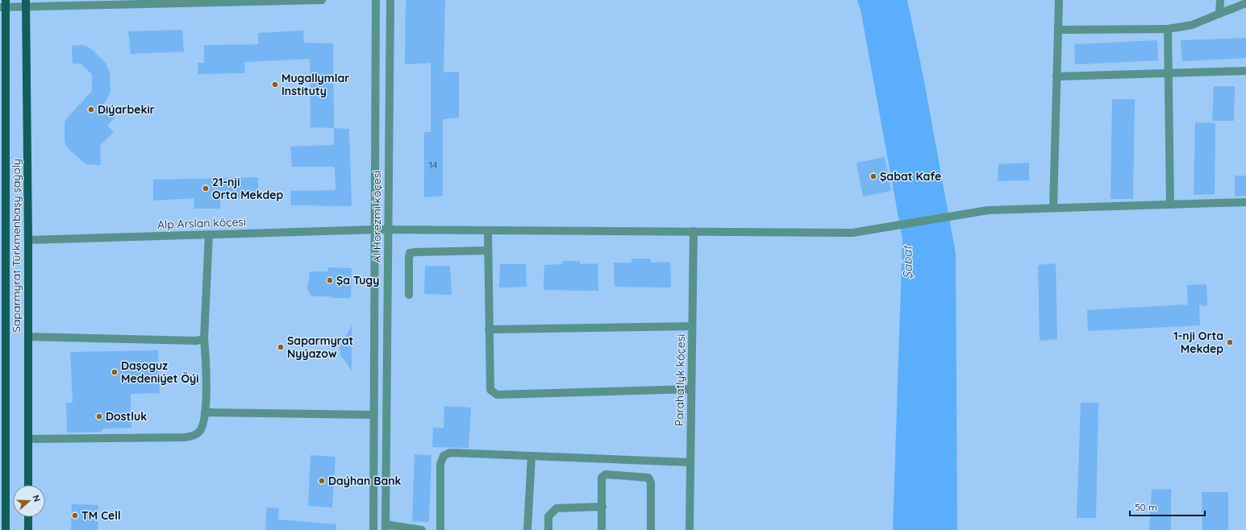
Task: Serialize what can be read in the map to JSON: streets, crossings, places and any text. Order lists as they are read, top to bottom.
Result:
{
  "streets": {
    "main road": ["Saparmyrat Türkmenbaşy şaýoly"],
    "street": ["Al Horezmi köçesi", "Alp Arslan köçesi", "Parahatlyk köçesi"]
  },
  "crossings": [
    ["Al Horezmi köçesi", "Alp Arslan köçesi"],
    ["Alp Arslan köçesi", "Saparmyrat Türkmenbaşy şaýoly"],
    ["Alp Arslan köçesi", "Parahatlyk köçesi"]
  ],
  "water": ["Şabat"],
  "places": [
    "Mugallymlar Instituty",
    "Diýarbekir",
    "Şabat Kafe",
    "21-nji Orta Mekdep",
    "Şa Tugy",
    "1-nji Orta Mekdep",
    "Saparmyrat Nyýazow",
    "Daşoguz Medeniýet Öýi",
    "Dostluk",
    "Daýhan Bank",
    "TM Cell"
  ],
  "house_numbers": ["14"],
  "scale_bar": "50 m",
  "north": "right"
}
